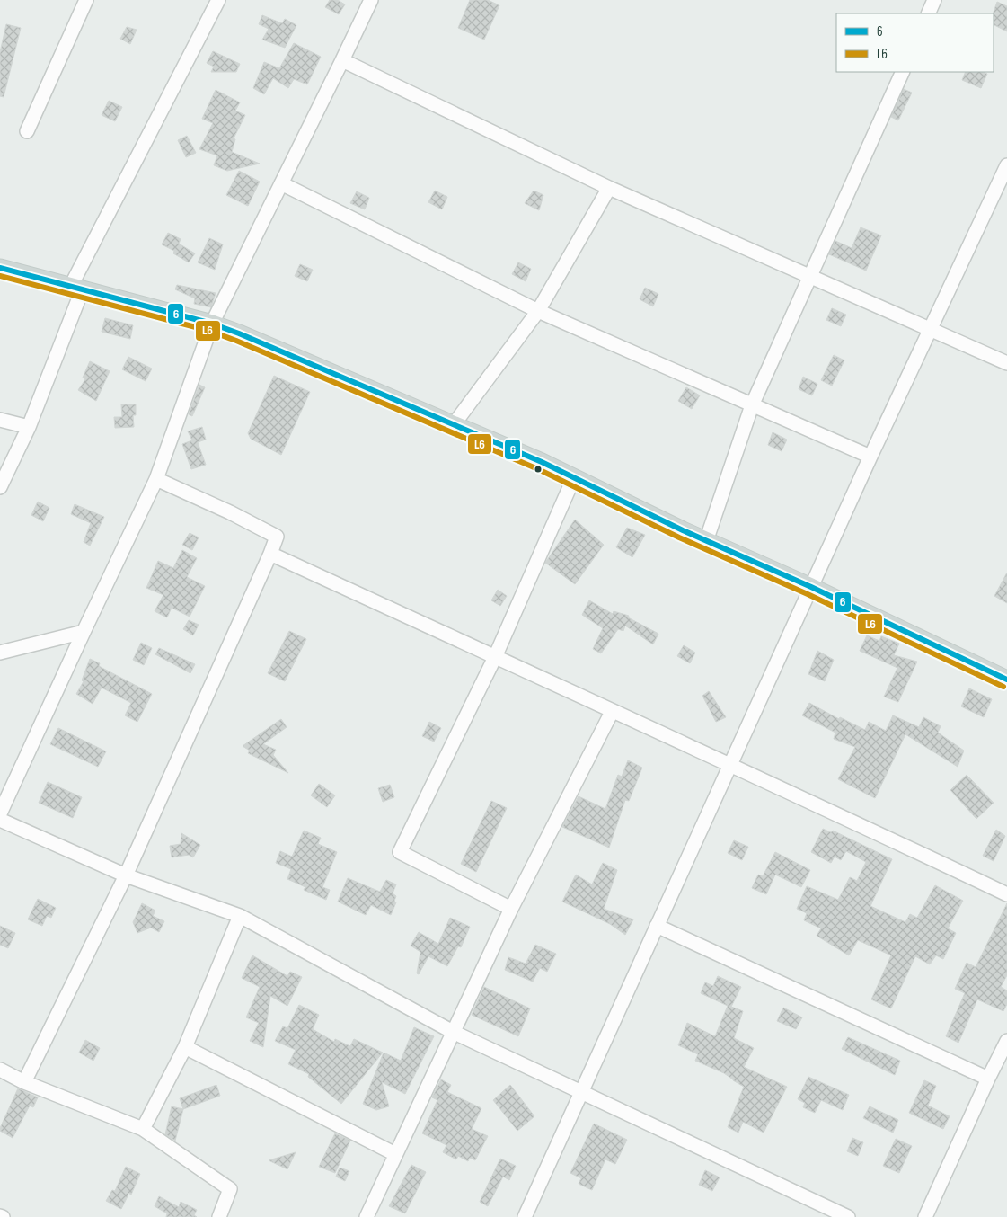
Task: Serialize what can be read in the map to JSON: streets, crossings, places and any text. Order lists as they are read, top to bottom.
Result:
{
  "lines": ["transit line 6", "transit line L6"],
  "legend": ["6", "L6"]
}
